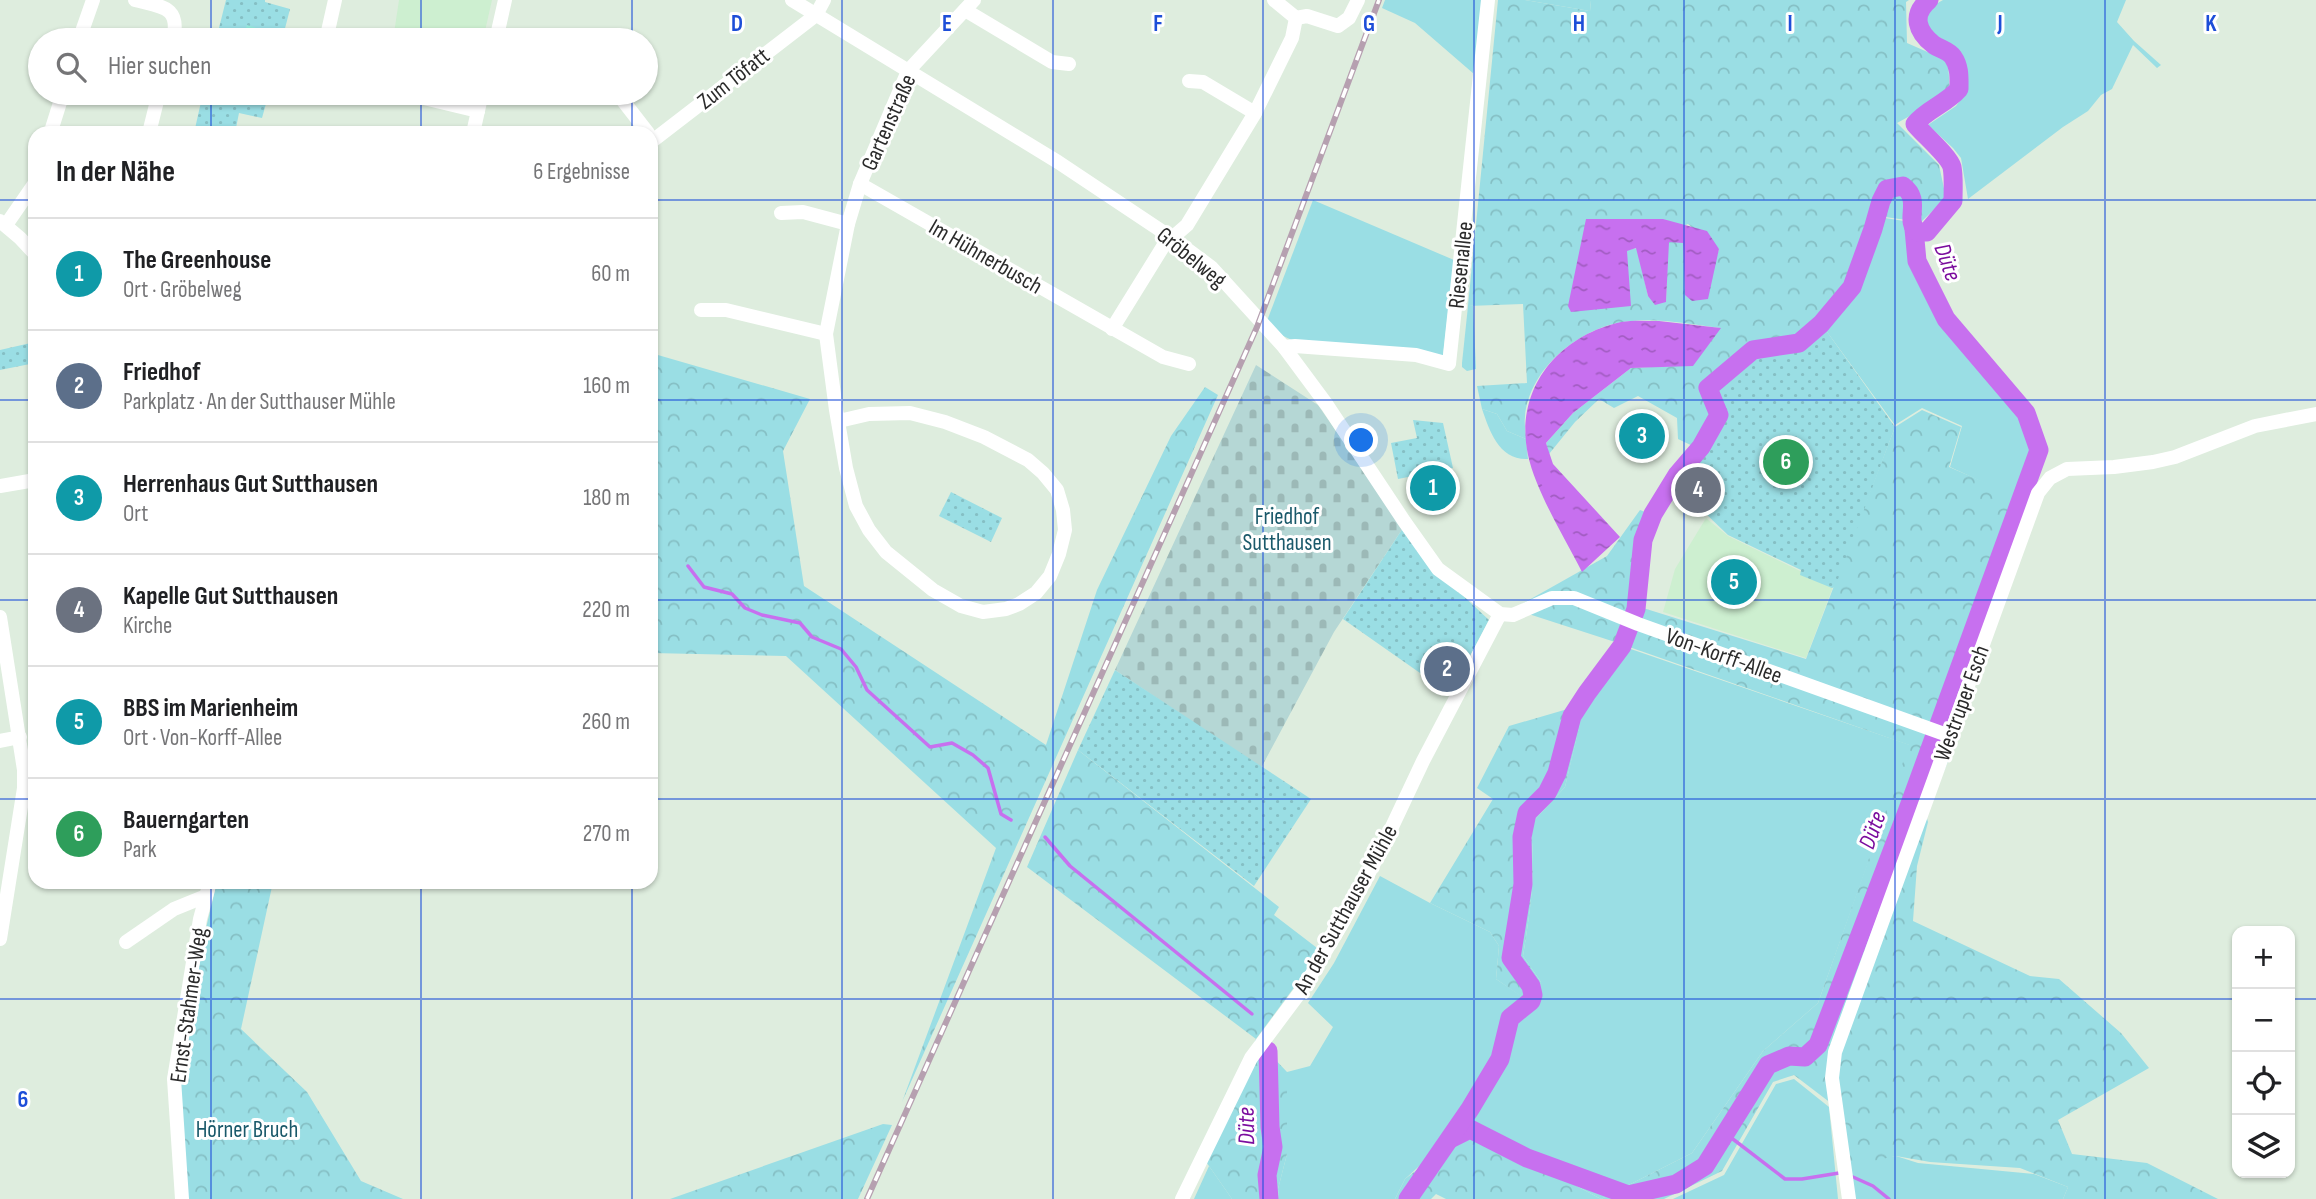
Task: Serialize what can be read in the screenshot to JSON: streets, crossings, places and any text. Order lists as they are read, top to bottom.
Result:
{
  "streets": {
    "street": [
      "Zum Töfatt",
      "Gartenstraße",
      "Im Hühnerbusch",
      "Gröbelweg",
      "Riesenallee",
      "Von-Korff-Allee",
      "Westruper Esch",
      "An der Sutthauser Mühle",
      "Ernst-Stahmer-Weg"
    ]
  },
  "crossings": [
    ["Zum Töfatt", "Gröbelweg"],
    ["Gartenstraße", "Im Hühnerbusch"],
    ["Gartenstraße", "Gröbelweg"],
    ["Gröbelweg", "Riesenallee"],
    ["Gröbelweg", "Von-Korff-Allee"],
    ["Gröbelweg", "An der Sutthauser Mühle"],
    ["Von-Korff-Allee", "Westruper Esch"],
    ["Von-Korff-Allee", "An der Sutthauser Mühle"]
  ],
  "water": ["Düte"],
  "parks": ["Friedhof Sutthausen", "Hörner Bruch"],
  "page": {
    "search": "Hier suchen",
    "heading": ["In der Nähe", "6 Ergebnisse"],
    "list": [
      {
        "mark": "1",
        "name": "The Greenhouse",
        "note": "Ort · Gröbelweg",
        "value": "60 m"
      },
      {
        "mark": "2",
        "name": "Friedhof",
        "note": "Parkplatz · An der Sutthauser Mühle",
        "value": "160 m"
      },
      {
        "mark": "3",
        "name": "Herrenhaus Gut Sutthausen",
        "note": "Ort",
        "value": "180 m"
      },
      {
        "mark": "4",
        "name": "Kapelle Gut Sutthausen",
        "note": "Kirche",
        "value": "220 m"
      },
      {
        "mark": "5",
        "name": "BBS im Marienheim",
        "note": "Ort · Von-Korff-Allee",
        "value": "260 m"
      },
      {
        "mark": "6",
        "name": "Bauerngarten",
        "note": "Park",
        "value": "270 m"
      }
    ],
    "pins": [
      "3",
      "6",
      "1",
      "4",
      "5",
      "2"
    ],
    "map_buttons": ["+", "−"]
  },
  "grid": {
    "columns": [
      "D",
      "E",
      "F",
      "G",
      "H",
      "I",
      "J",
      "K"
    ],
    "rows": ["6"]
  }
}
